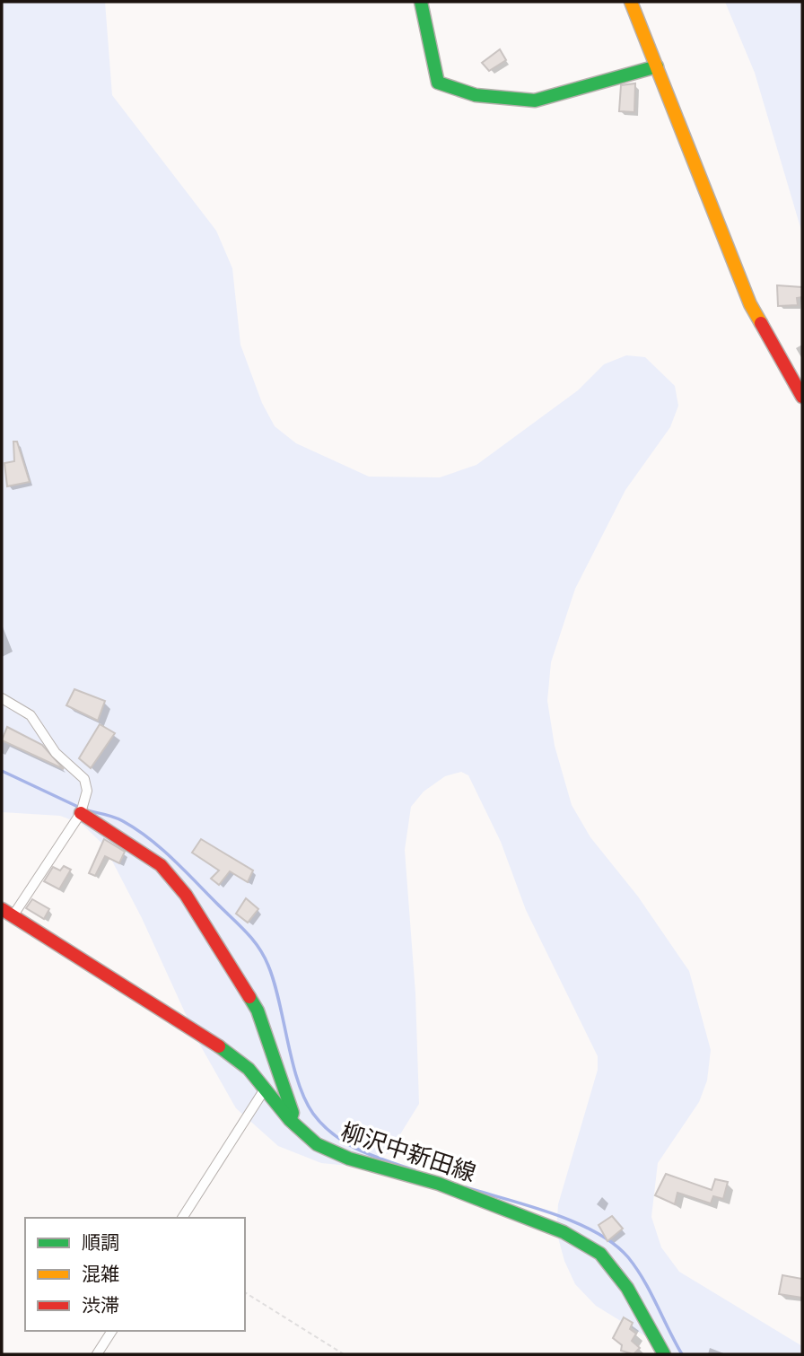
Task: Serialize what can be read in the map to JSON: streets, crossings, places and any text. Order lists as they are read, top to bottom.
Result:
{
  "streets": {
    "street": ["柳沢中新田線"]
  },
  "legend": ["順調", "混雑", "渋滞"]
}
